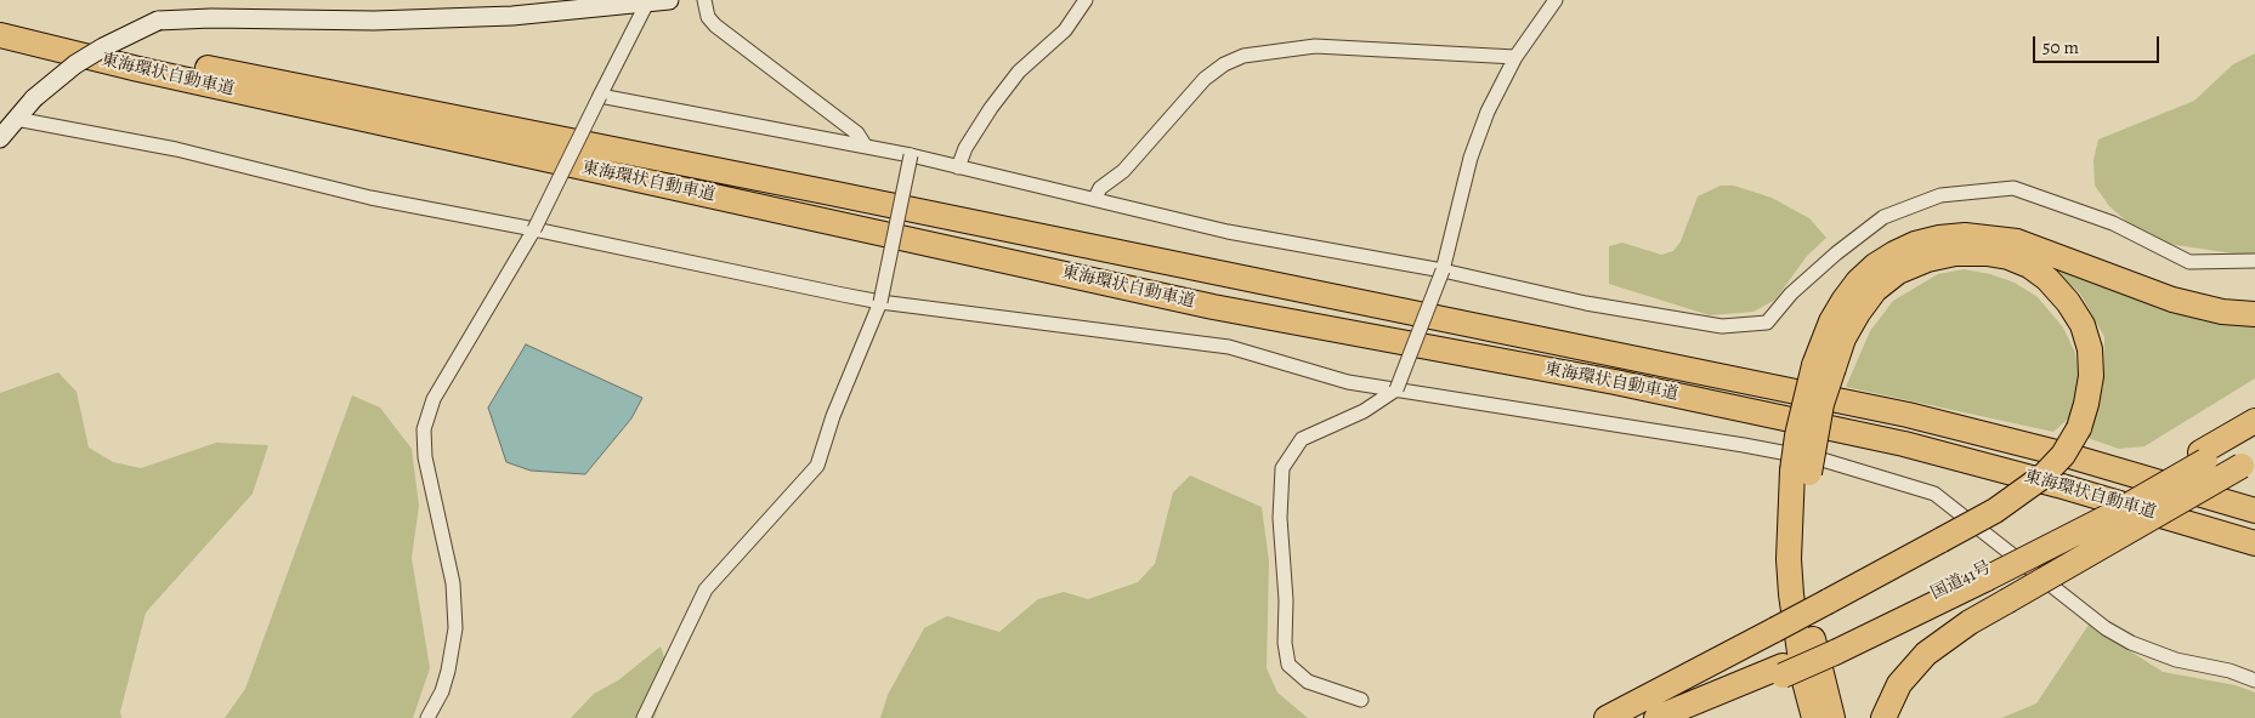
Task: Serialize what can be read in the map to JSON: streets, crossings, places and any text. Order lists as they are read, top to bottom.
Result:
{
  "streets": {
    "highway": ["東海環状自動車道", "国道41号"]
  },
  "scale_bar": "50 m"
}
